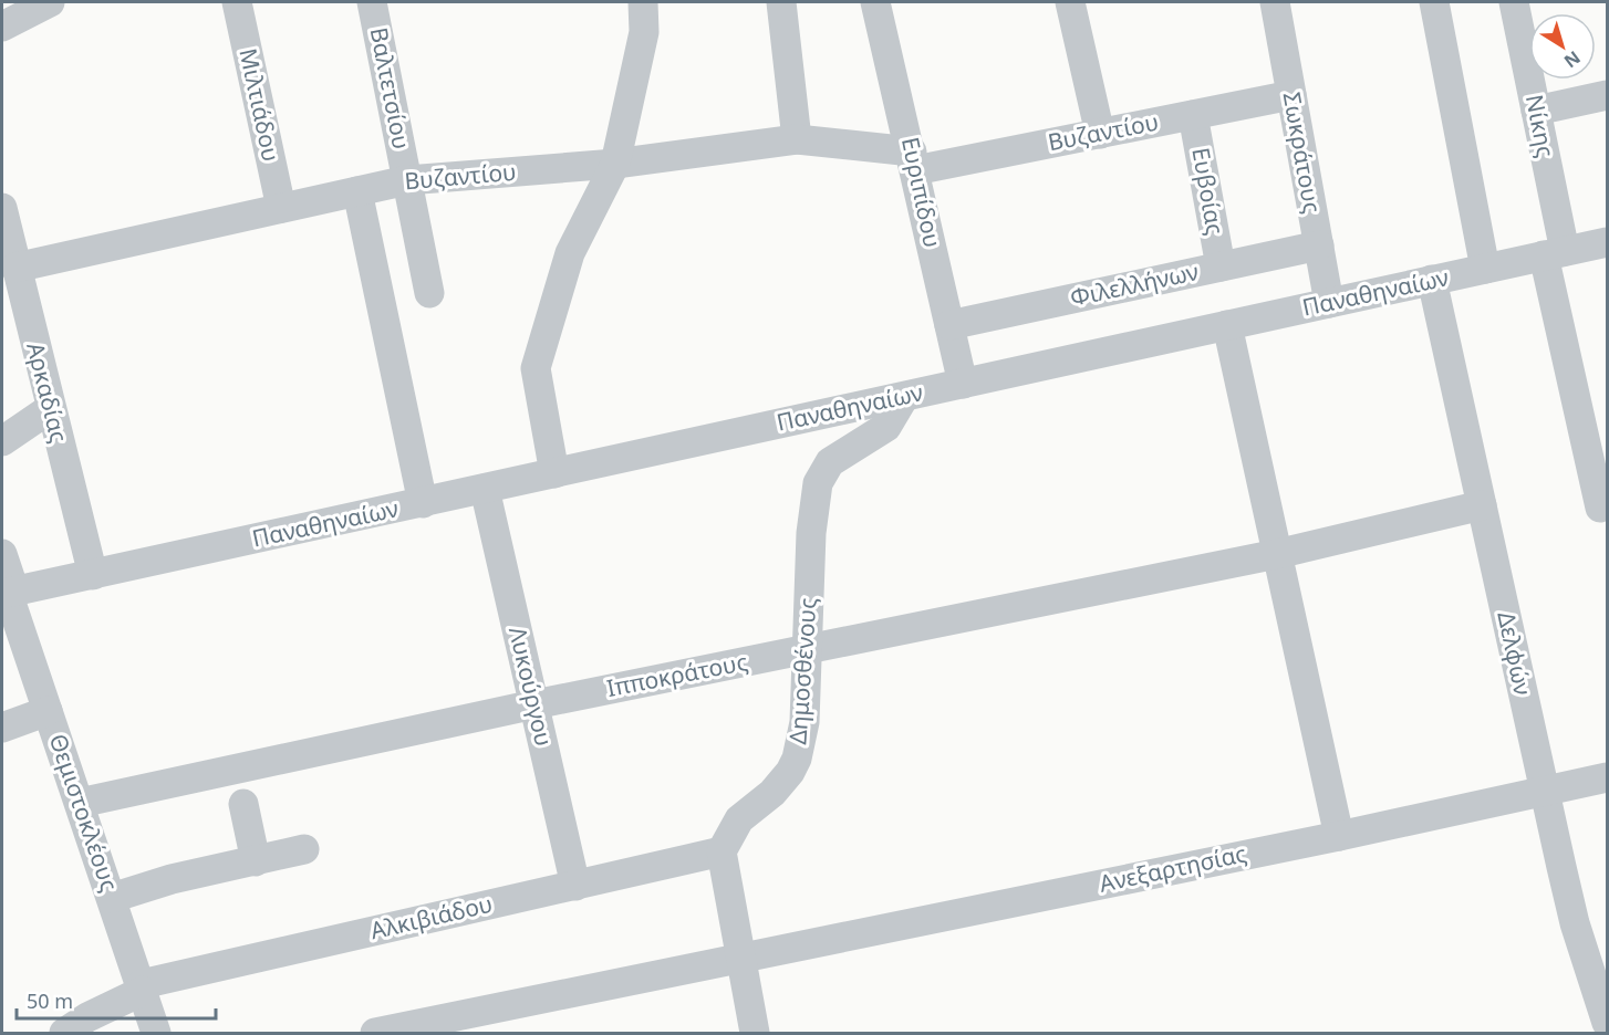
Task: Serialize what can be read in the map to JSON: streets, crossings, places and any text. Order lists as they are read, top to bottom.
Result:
{
  "streets": {
    "street": [
      "Βαλτετσίου",
      "Μιλτιάδου",
      "Νίκης",
      "Βυζαντίου",
      "Σωκράτους",
      "Ευβοίας",
      "Ευριπίδου",
      "Φιλελλήνων",
      "Παναθηναίων",
      "Αρκαδίας",
      "Δελφών",
      "Δημοσθένους",
      "Ιπποκράτους",
      "Λυκούργου",
      "Θεμιστοκλέους",
      "Ανεξαρτησίας",
      "Αλκιβιάδου"
    ]
  },
  "crossings": [
    ["Βαλτετσίου", "Βυζαντίου"],
    ["Μιλτιάδου", "Βυζαντίου"],
    ["Νίκης", "Παναθηναίων"],
    ["Βυζαντίου", "Σωκράτους"],
    ["Βυζαντίου", "Ευβοίας"],
    ["Βυζαντίου", "Ευριπίδου"],
    ["Βυζαντίου", "Αρκαδίας"],
    ["Σωκράτους", "Φιλελλήνων"],
    ["Σωκράτους", "Παναθηναίων"],
    ["Ευβοίας", "Φιλελλήνων"],
    ["Ευριπίδου", "Φιλελλήνων"],
    ["Ευριπίδου", "Παναθηναίων"],
    ["Παναθηναίων", "Αρκαδίας"],
    ["Παναθηναίων", "Δελφών"],
    ["Παναθηναίων", "Δημοσθένους"],
    ["Παναθηναίων", "Λυκούργου"],
    ["Παναθηναίων", "Θεμιστοκλέους"],
    ["Δελφών", "Ιπποκράτους"],
    ["Δελφών", "Ανεξαρτησίας"],
    ["Δημοσθένους", "Ιπποκράτους"],
    ["Δημοσθένους", "Αλκιβιάδου"],
    ["Ιπποκράτους", "Λυκούργου"],
    ["Ιπποκράτους", "Θεμιστοκλέους"],
    ["Λυκούργου", "Αλκιβιάδου"],
    ["Θεμιστοκλέους", "Αλκιβιάδου"]
  ],
  "scale_bar": "50 m",
  "north": "bottom right"
}
